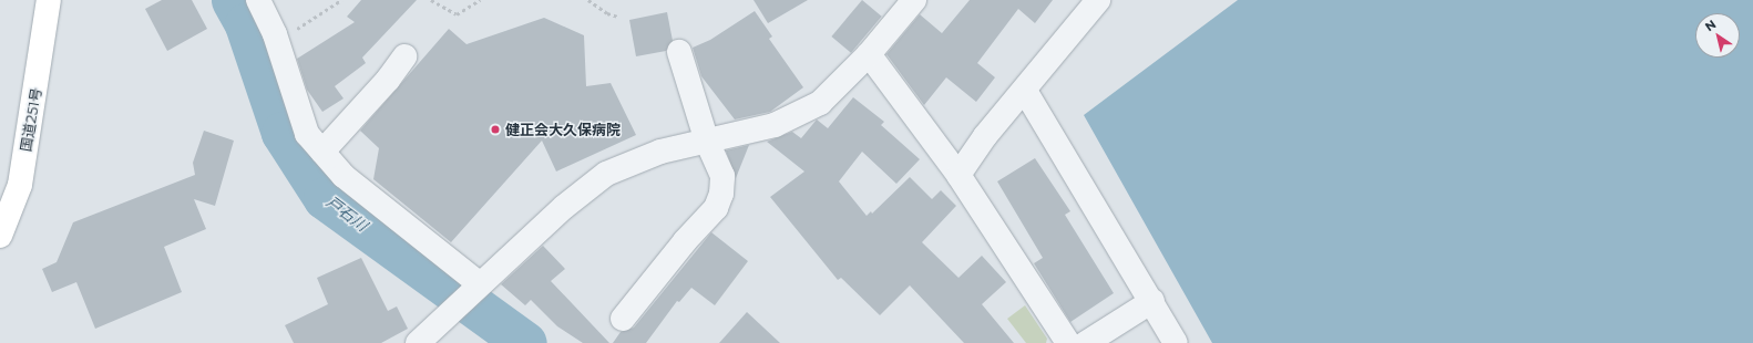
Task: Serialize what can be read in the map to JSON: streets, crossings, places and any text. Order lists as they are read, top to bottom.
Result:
{
  "streets": {
    "highway": ["国道251号"]
  },
  "water": ["戸石川"],
  "places": ["健正会大久保病院"],
  "north": "top left"
}
